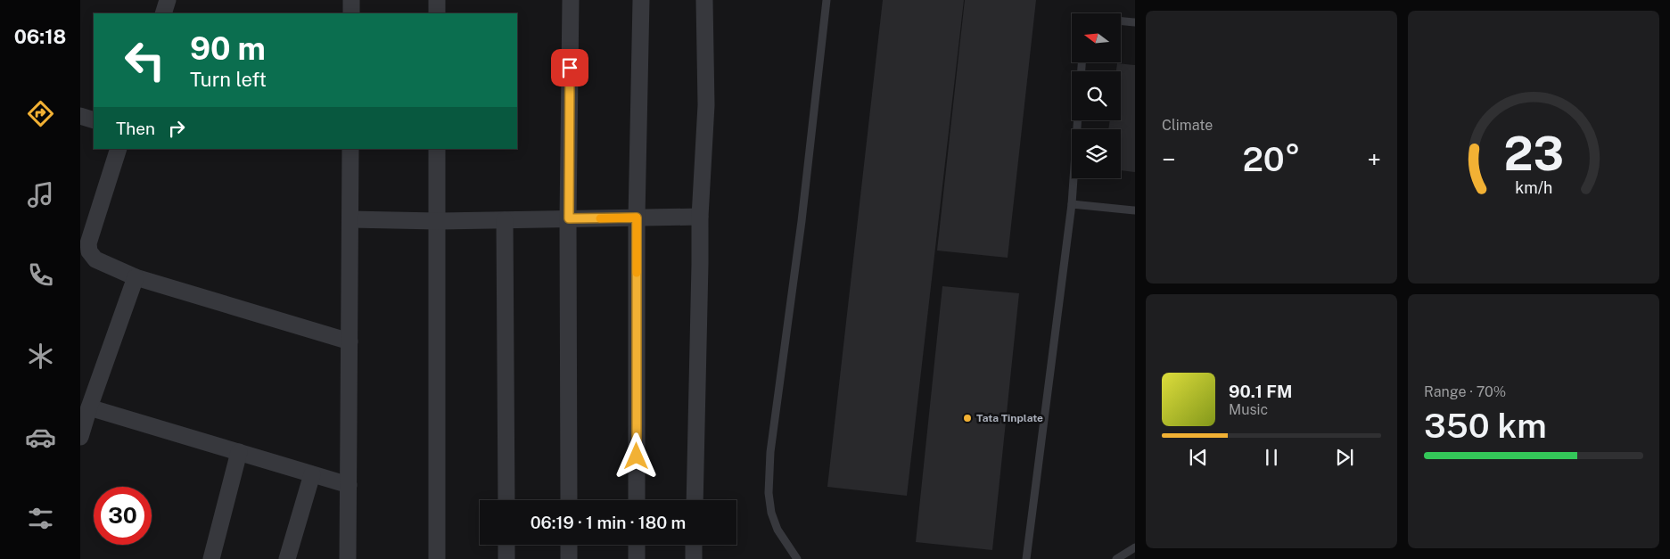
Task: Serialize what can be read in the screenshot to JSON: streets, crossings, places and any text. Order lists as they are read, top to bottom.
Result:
{
  "places": ["Tata Tinplate"],
  "north": "left",
  "page": {
    "tabs": "06:18",
    "tile": [
      "Climate",
      ["Range · 70%", "350 km"]
    ],
    "turn": ["90 m", "Turn left"],
    "then": "Then",
    "heat": ["−", "20°", "+"],
    "song": ["90.1 FM", "Music"],
    "limit": "30",
    "trip": "06:19 · 1 min · 180 m",
    "gauge": ["23", "km/h"]
  }
}
